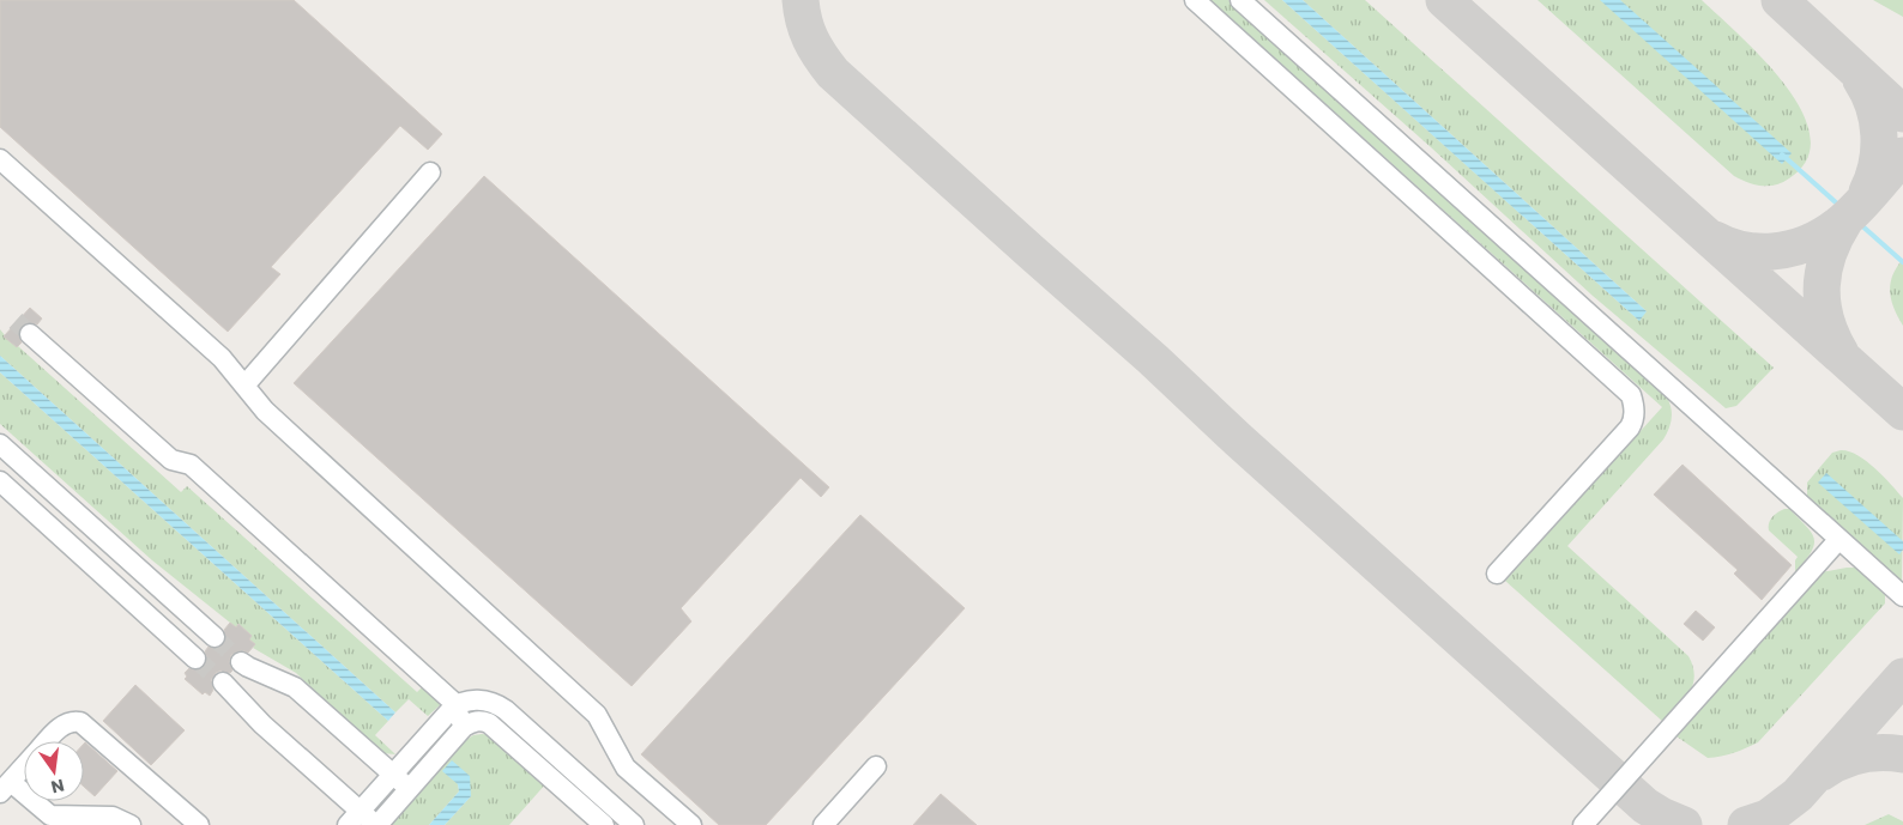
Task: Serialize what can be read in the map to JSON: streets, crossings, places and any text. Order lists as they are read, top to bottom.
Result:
{
  "north": "bottom"
}
